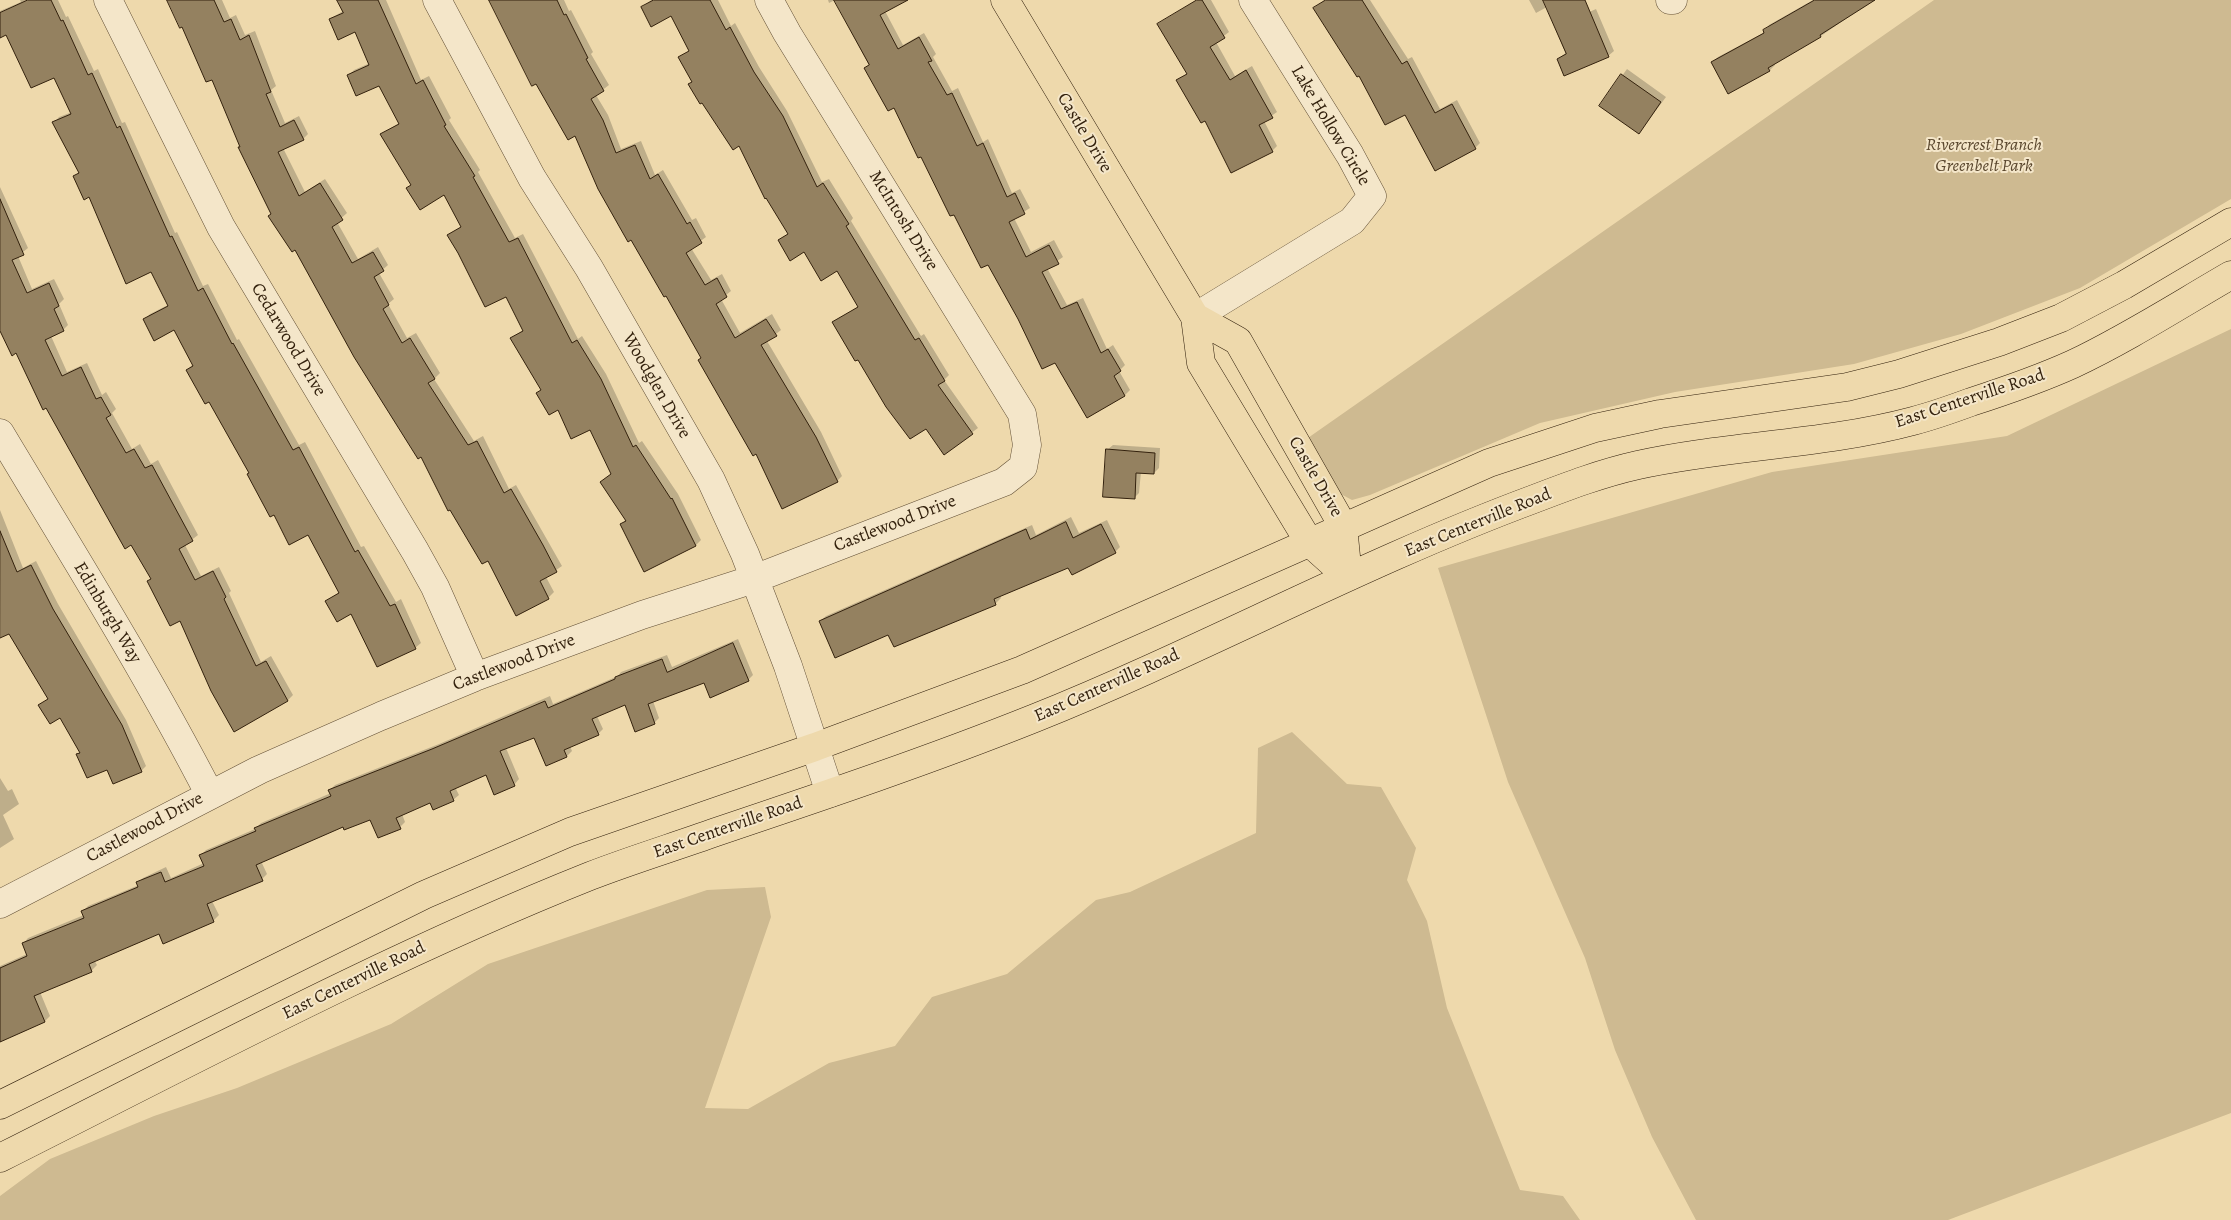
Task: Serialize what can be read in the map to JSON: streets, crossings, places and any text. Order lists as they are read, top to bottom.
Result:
{
  "streets": {
    "main road": ["Castle Drive", "East Centerville Road"],
    "street": [
      "Lake Hollow Circle",
      "McIntosh Drive",
      "Cedarwood Drive",
      "Woodglen Drive",
      "Castlewood Drive",
      "Edinburgh Way"
    ]
  },
  "crossings": [
    ["Lake Hollow Circle", "Castle Drive"],
    ["Castle Drive", "East Centerville Road"],
    ["McIntosh Drive", "Castlewood Drive"],
    ["Cedarwood Drive", "Castlewood Drive"],
    ["Woodglen Drive", "East Centerville Road"],
    ["Woodglen Drive", "Castlewood Drive"],
    ["Castlewood Drive", "Edinburgh Way"]
  ],
  "parks": ["Rivercrest Branch Greenbelt Park"]
}
